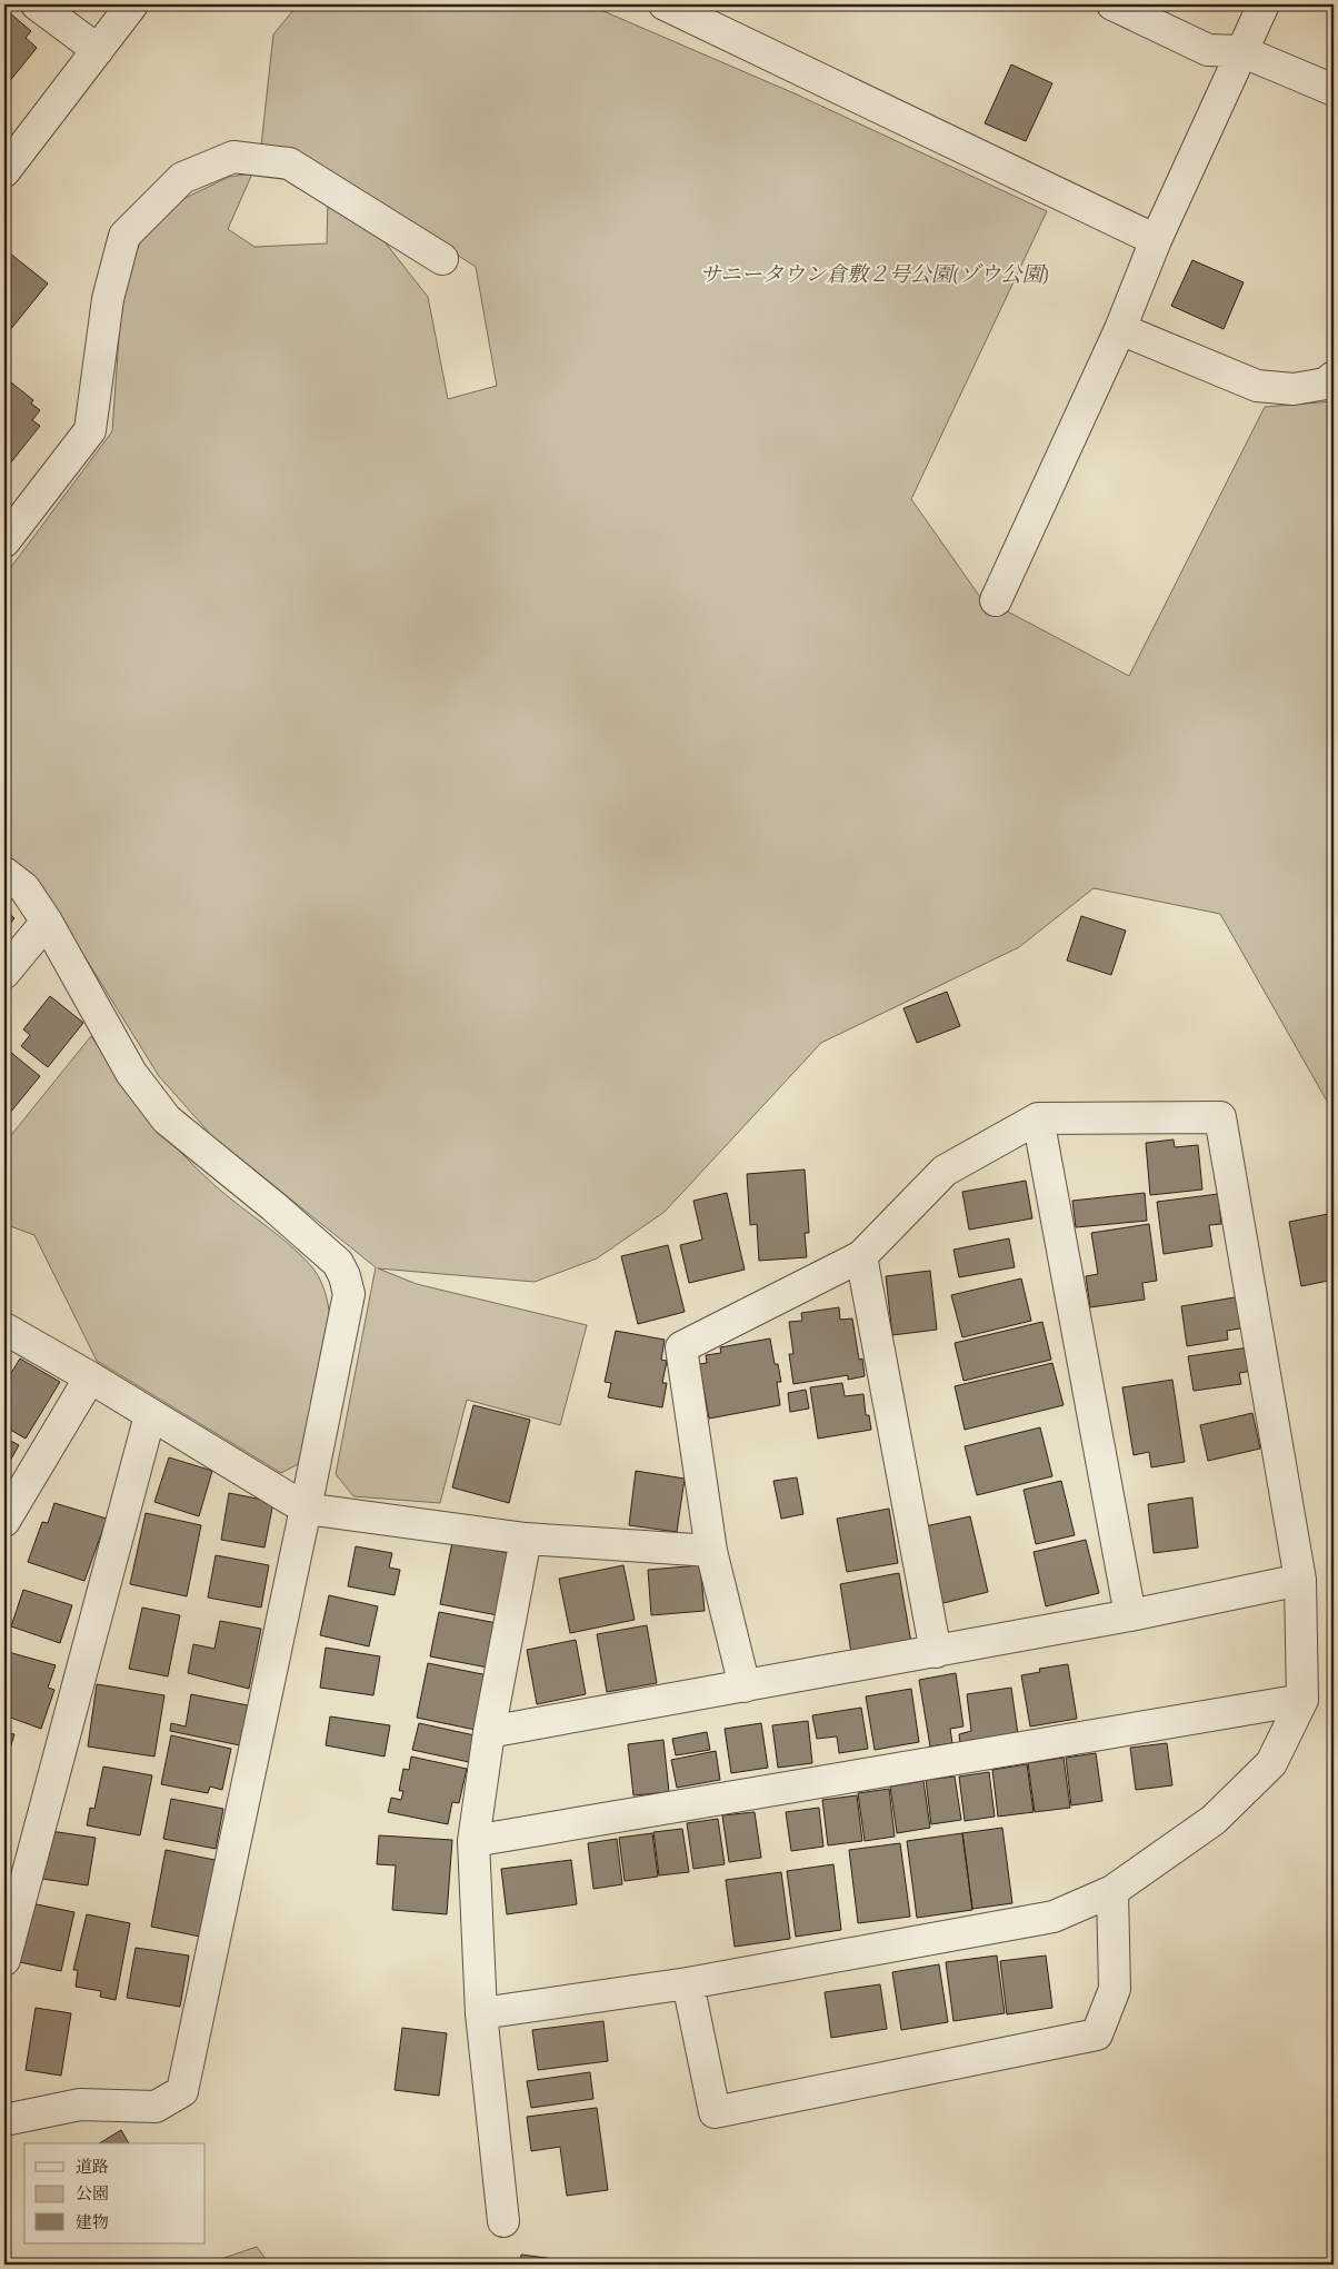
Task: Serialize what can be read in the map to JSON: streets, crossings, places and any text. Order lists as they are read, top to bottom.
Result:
{
  "parks": ["サニータウン倉敷２号公園(ゾウ公園)"],
  "legend": ["道路", "公園", "建物"]
}
